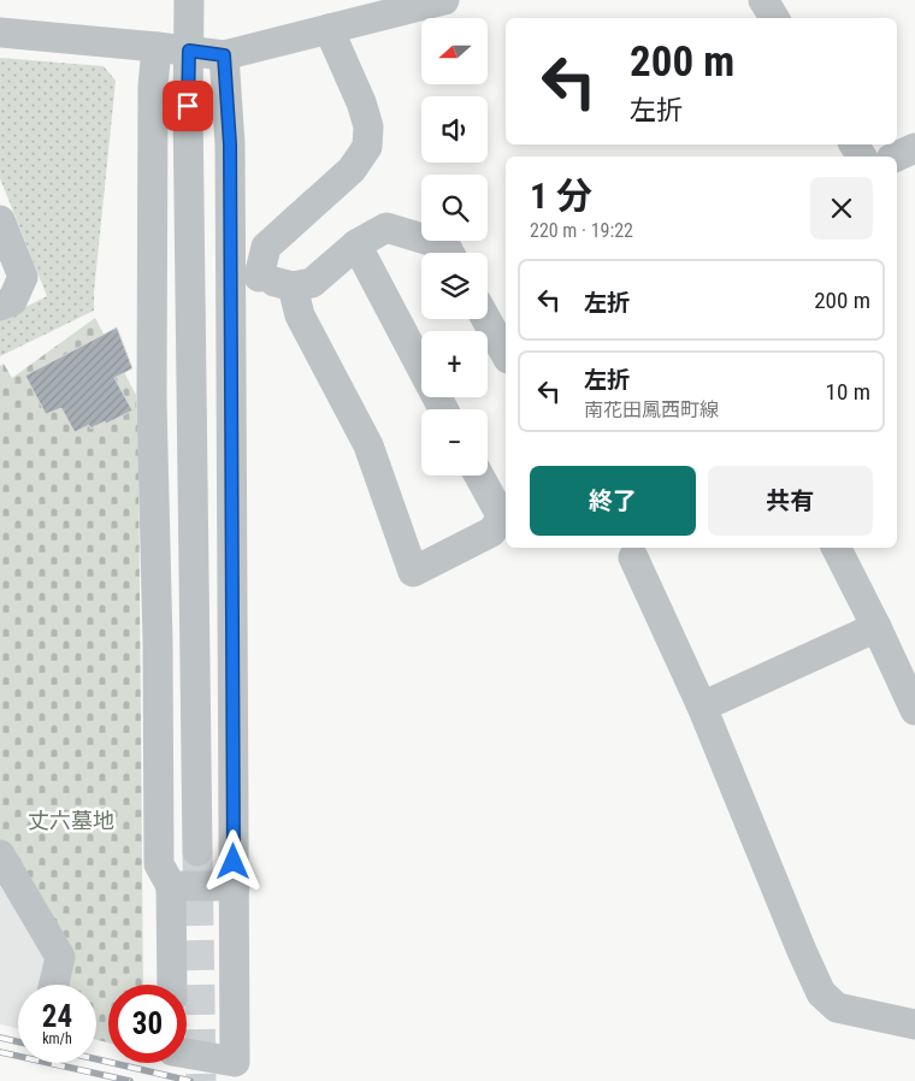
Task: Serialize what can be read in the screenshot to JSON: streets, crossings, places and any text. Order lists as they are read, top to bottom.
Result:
{
  "parks": ["丈六墓地"],
  "north": "left",
  "page": {
    "map_buttons": ["+", "−"],
    "turn": ["200 m", "左折"],
    "heading": ["1 分", "220 m · 19:22"],
    "list": [
      {
        "name": "左折",
        "value": "200 m"
      },
      {
        "name": "左折",
        "note": "南花田鳳西町線",
        "value": "10 m"
      }
    ],
    "buttons": ["終了", "共有"],
    "speed": "24 km/h",
    "limit": "30"
  }
}
